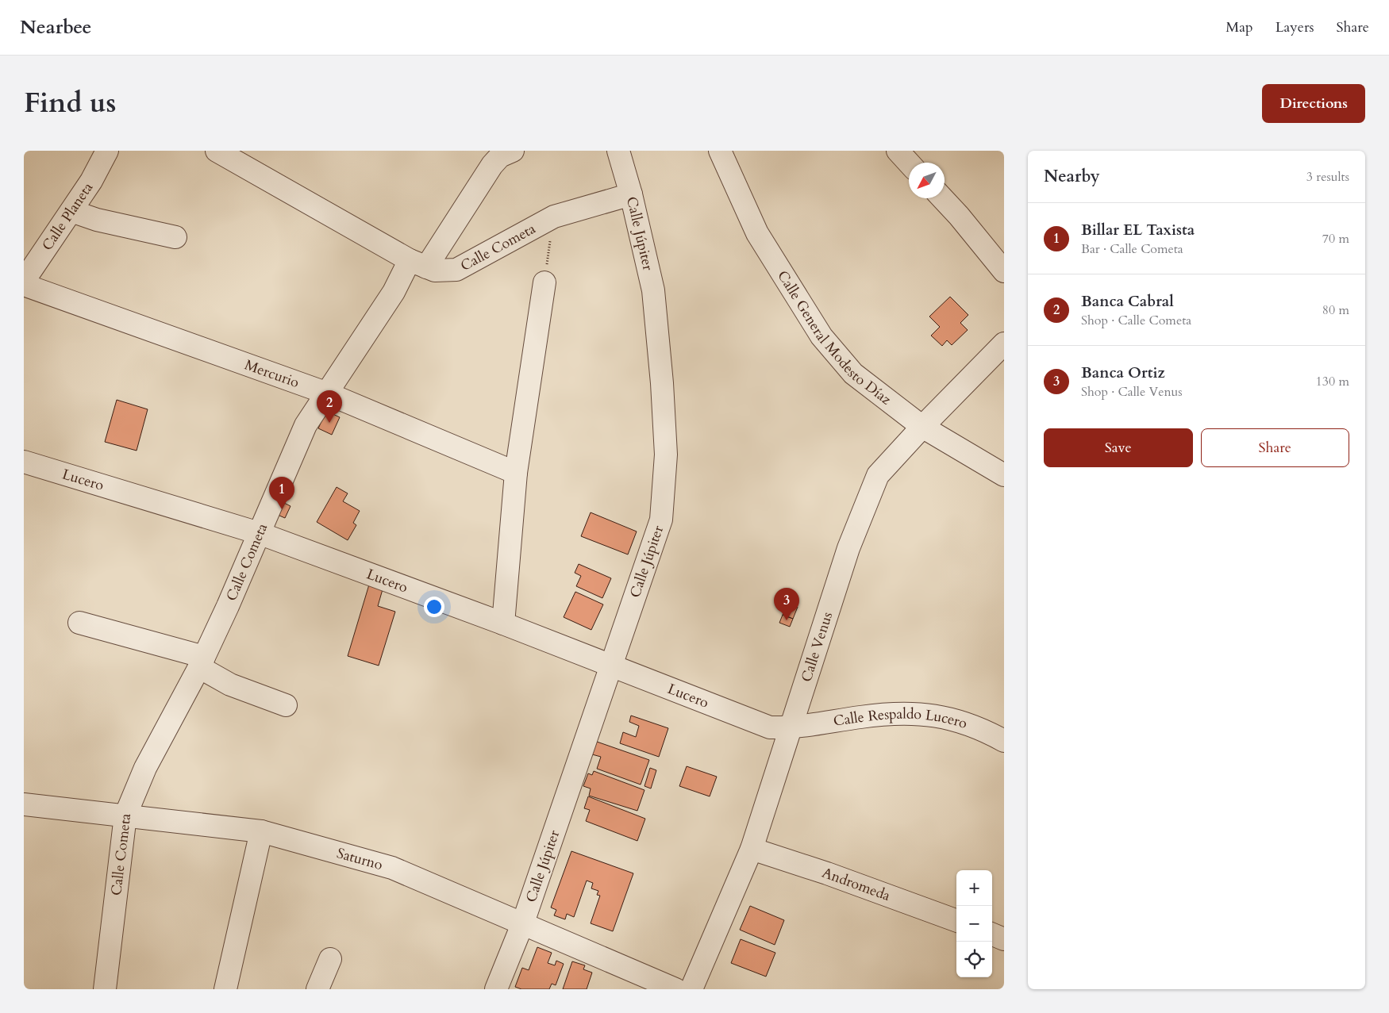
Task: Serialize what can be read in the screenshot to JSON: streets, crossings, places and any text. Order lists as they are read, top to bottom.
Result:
{
  "streets": {
    "street": [
      "Calle Planeta",
      "Calle Júpiter",
      "Calle Cometa",
      "Calle General Modesto Díaz",
      "Mercurio",
      "Lucero",
      "Calle Venus",
      "Calle Respaldo Lucero",
      "Saturno",
      "Andromeda"
    ]
  },
  "crossings": [
    ["Calle Júpiter", "Calle Cometa"],
    ["Calle Júpiter", "Lucero"],
    ["Calle Júpiter", "Saturno"],
    ["Calle Cometa", "Mercurio"],
    ["Calle Cometa", "Lucero"],
    ["Calle Cometa", "Saturno"],
    ["Calle General Modesto Díaz", "Calle Venus"],
    ["Lucero", "Calle Venus"],
    ["Lucero", "Calle Respaldo Lucero"],
    ["Calle Venus", "Calle Respaldo Lucero"],
    ["Calle Venus", "Andromeda"]
  ],
  "north": "bottom left",
  "page": {
    "header": "Nearbee",
    "nav": ["Map", "Layers", "Share"],
    "title": "Find us",
    "buttons": [
      "Directions",
      ["Save", "Share"]
    ],
    "heading": ["Nearby", "3 results"],
    "list": [
      {
        "mark": "1",
        "name": "Billar EL Taxista",
        "note": "Bar · Calle Cometa",
        "value": "70 m"
      },
      {
        "mark": "2",
        "name": "Banca Cabral",
        "note": "Shop · Calle Cometa",
        "value": "80 m"
      },
      {
        "mark": "3",
        "name": "Banca Ortiz",
        "note": "Shop · Calle Venus",
        "value": "130 m"
      }
    ],
    "pins": ["2", "1", "3"],
    "map_buttons": ["+", "−"]
  }
}
